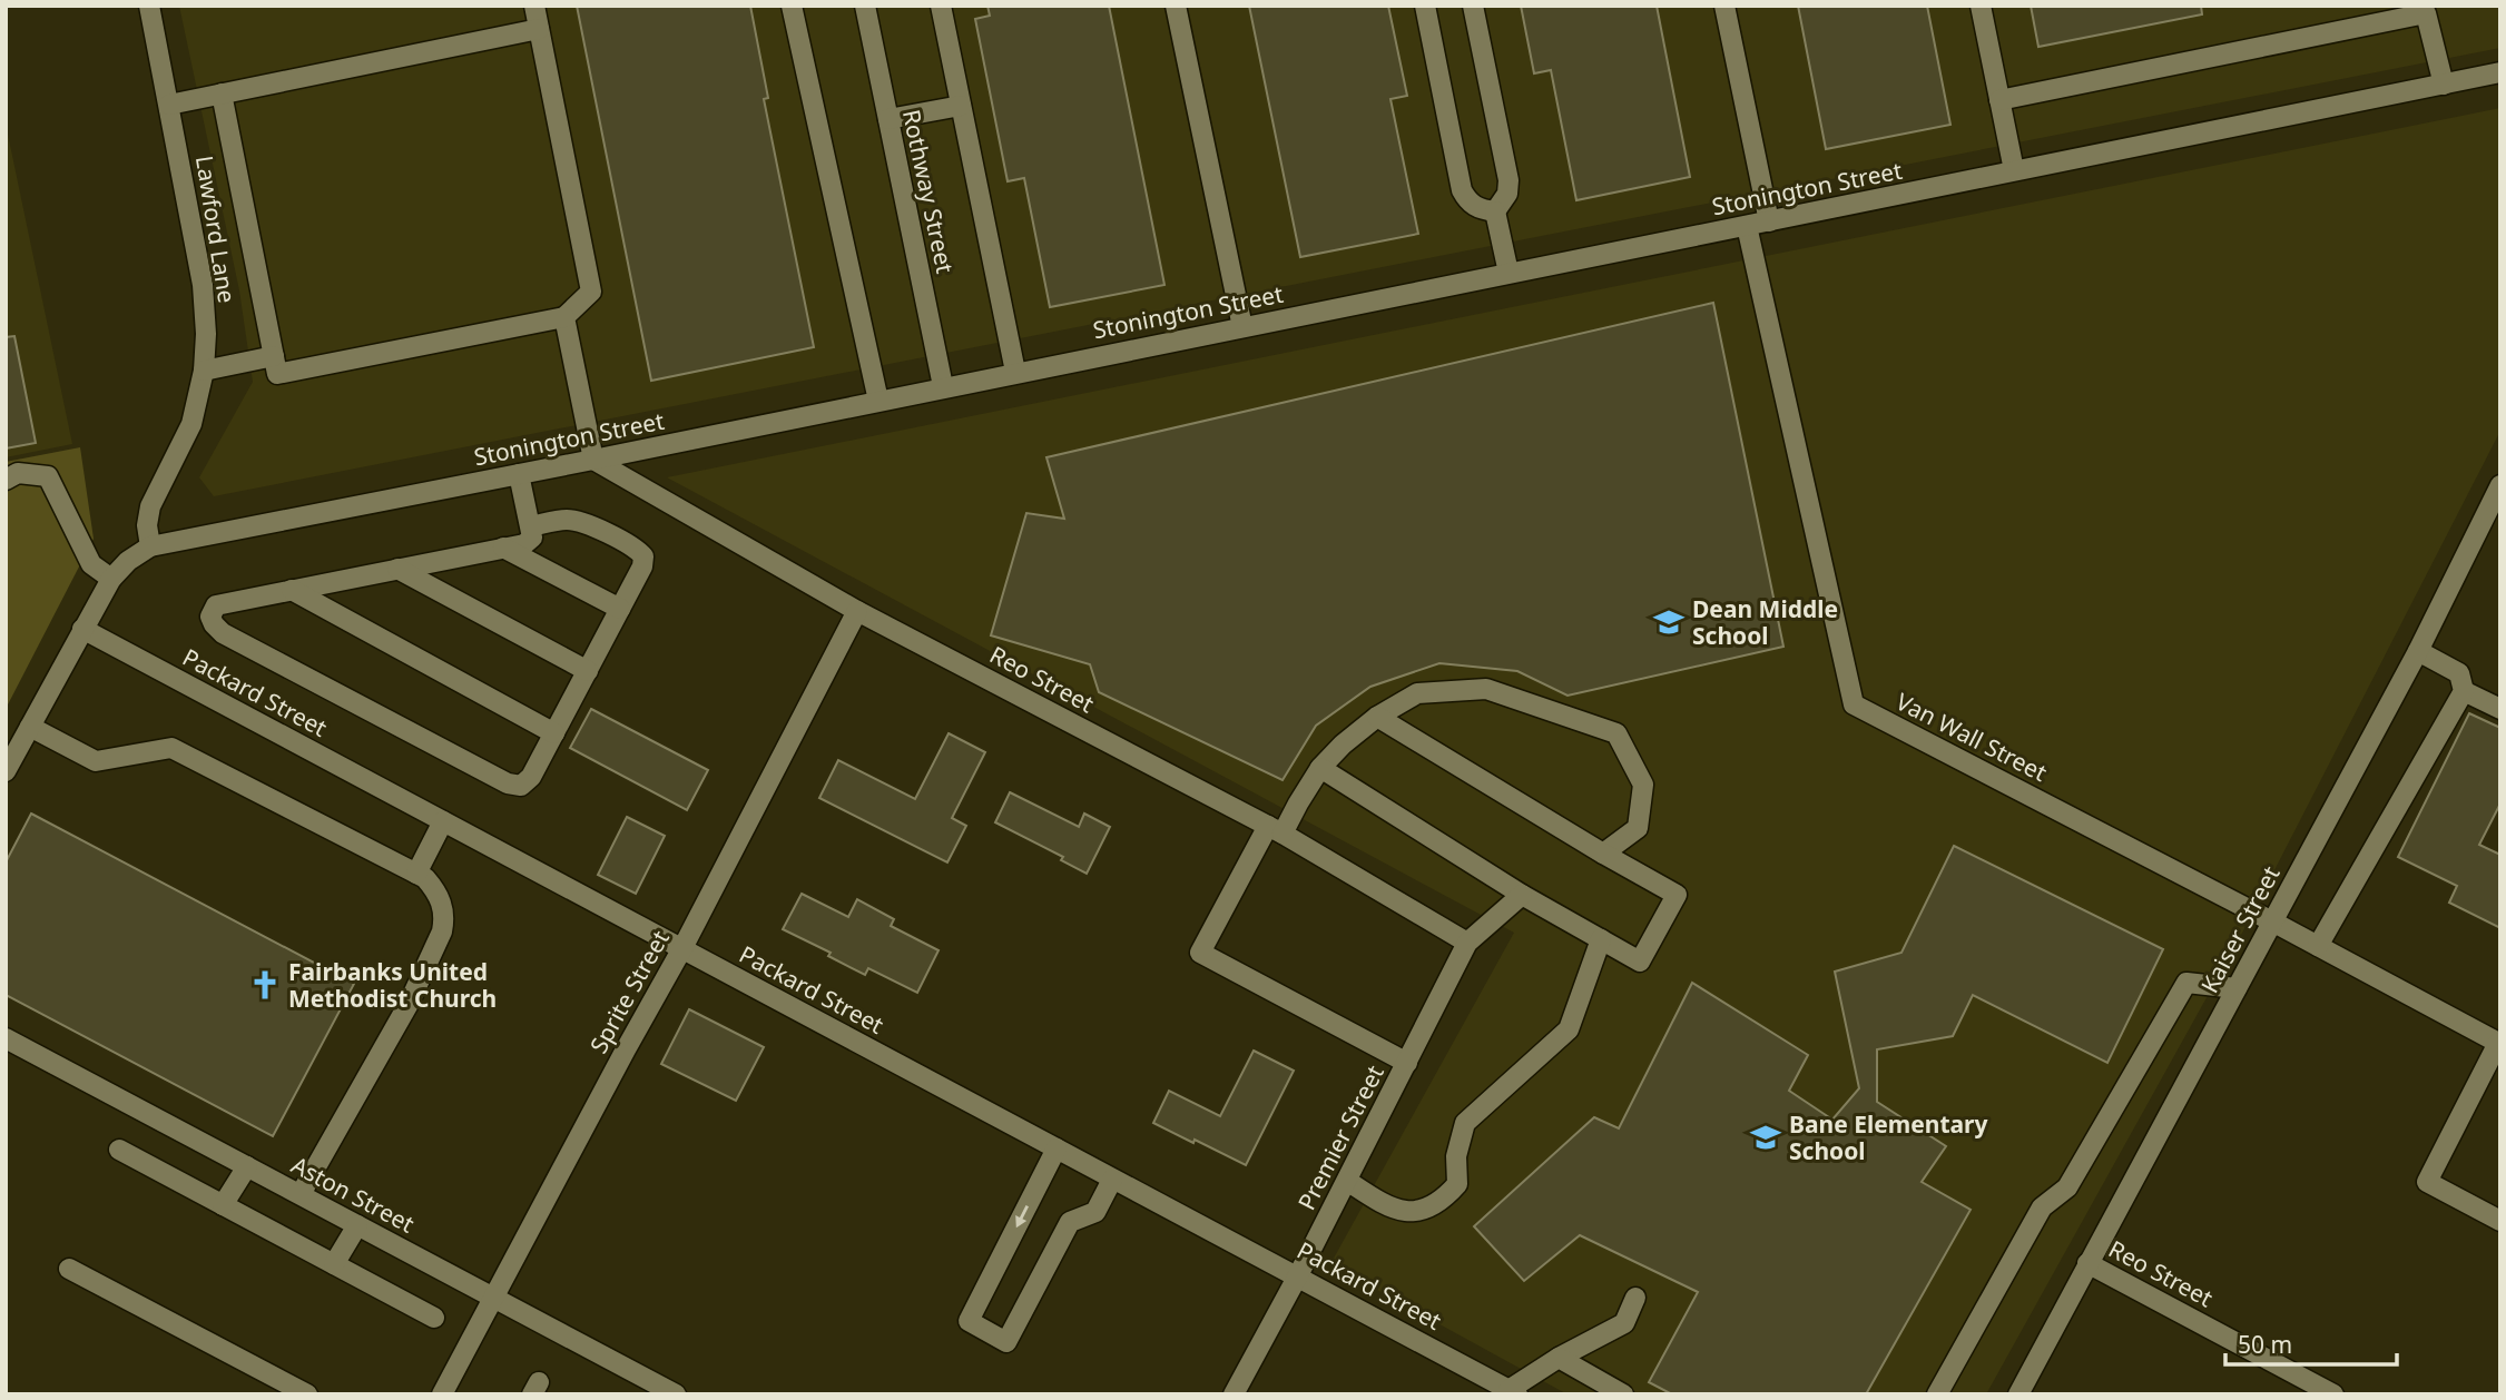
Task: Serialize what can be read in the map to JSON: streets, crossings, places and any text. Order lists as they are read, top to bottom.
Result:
{
  "streets": {
    "street": [
      "Stonington Street",
      "Rothway Street",
      "Lawford Lane",
      "Reo Street",
      "Packard Street",
      "Van Wall Street",
      "Kaiser Street",
      "Sprite Street",
      "Premier Street",
      "Aston Street"
    ]
  },
  "crossings": [
    ["Stonington Street", "Rothway Street"],
    ["Stonington Street", "Lawford Lane"],
    ["Stonington Street", "Reo Street"],
    ["Stonington Street", "Packard Street"],
    ["Stonington Street", "Van Wall Street"],
    ["Reo Street", "Kaiser Street"],
    ["Reo Street", "Sprite Street"],
    ["Reo Street", "Premier Street"],
    ["Packard Street", "Sprite Street"],
    ["Packard Street", "Premier Street"],
    ["Van Wall Street", "Kaiser Street"],
    ["Sprite Street", "Aston Street"]
  ],
  "places": {
    "school or university": ["Dean Middle School", "Bane Elementary School"],
    "church": ["Fairbanks United Methodist Church"]
  },
  "scale_bar": "50 m"
}
